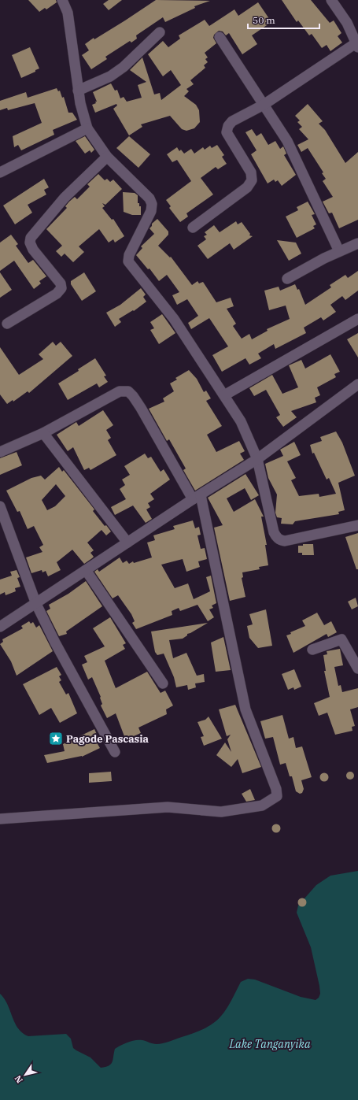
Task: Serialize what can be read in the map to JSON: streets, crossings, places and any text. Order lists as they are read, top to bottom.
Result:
{
  "water": ["Lake Tanganyika"],
  "places": {
    "place": ["Pagode Pascasia"]
  },
  "scale_bar": "50 m",
  "north": "bottom left"
}
